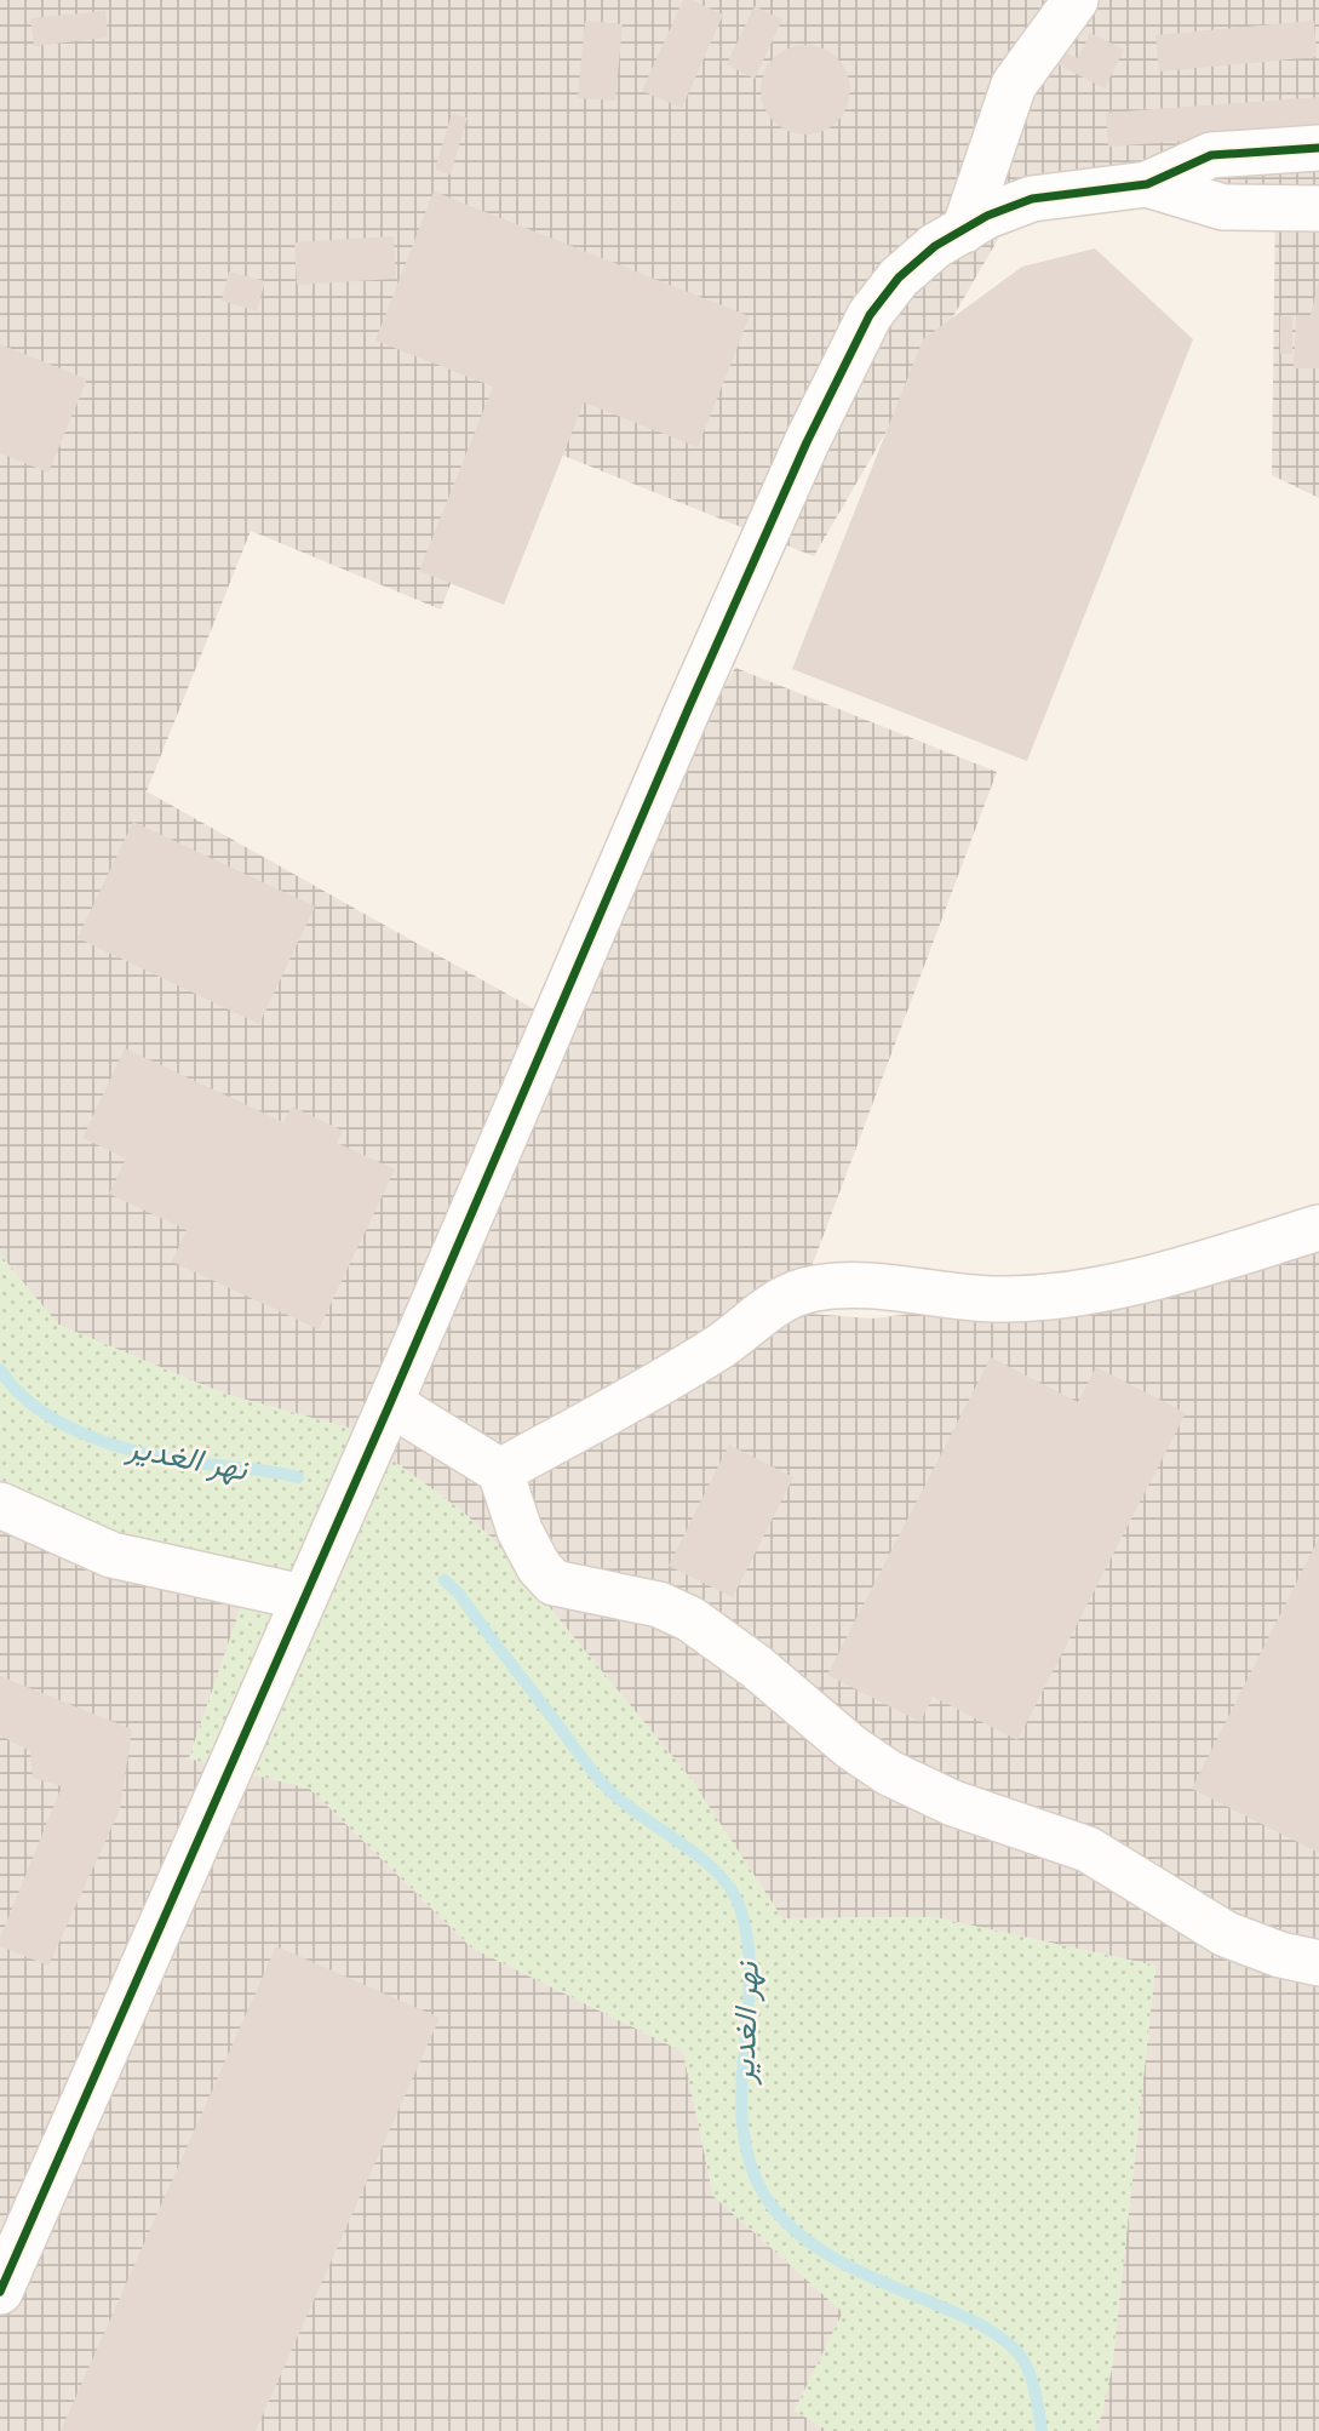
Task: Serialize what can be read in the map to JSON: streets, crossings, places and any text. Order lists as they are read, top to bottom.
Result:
{
  "water": ["نهر الغدير"]
}
